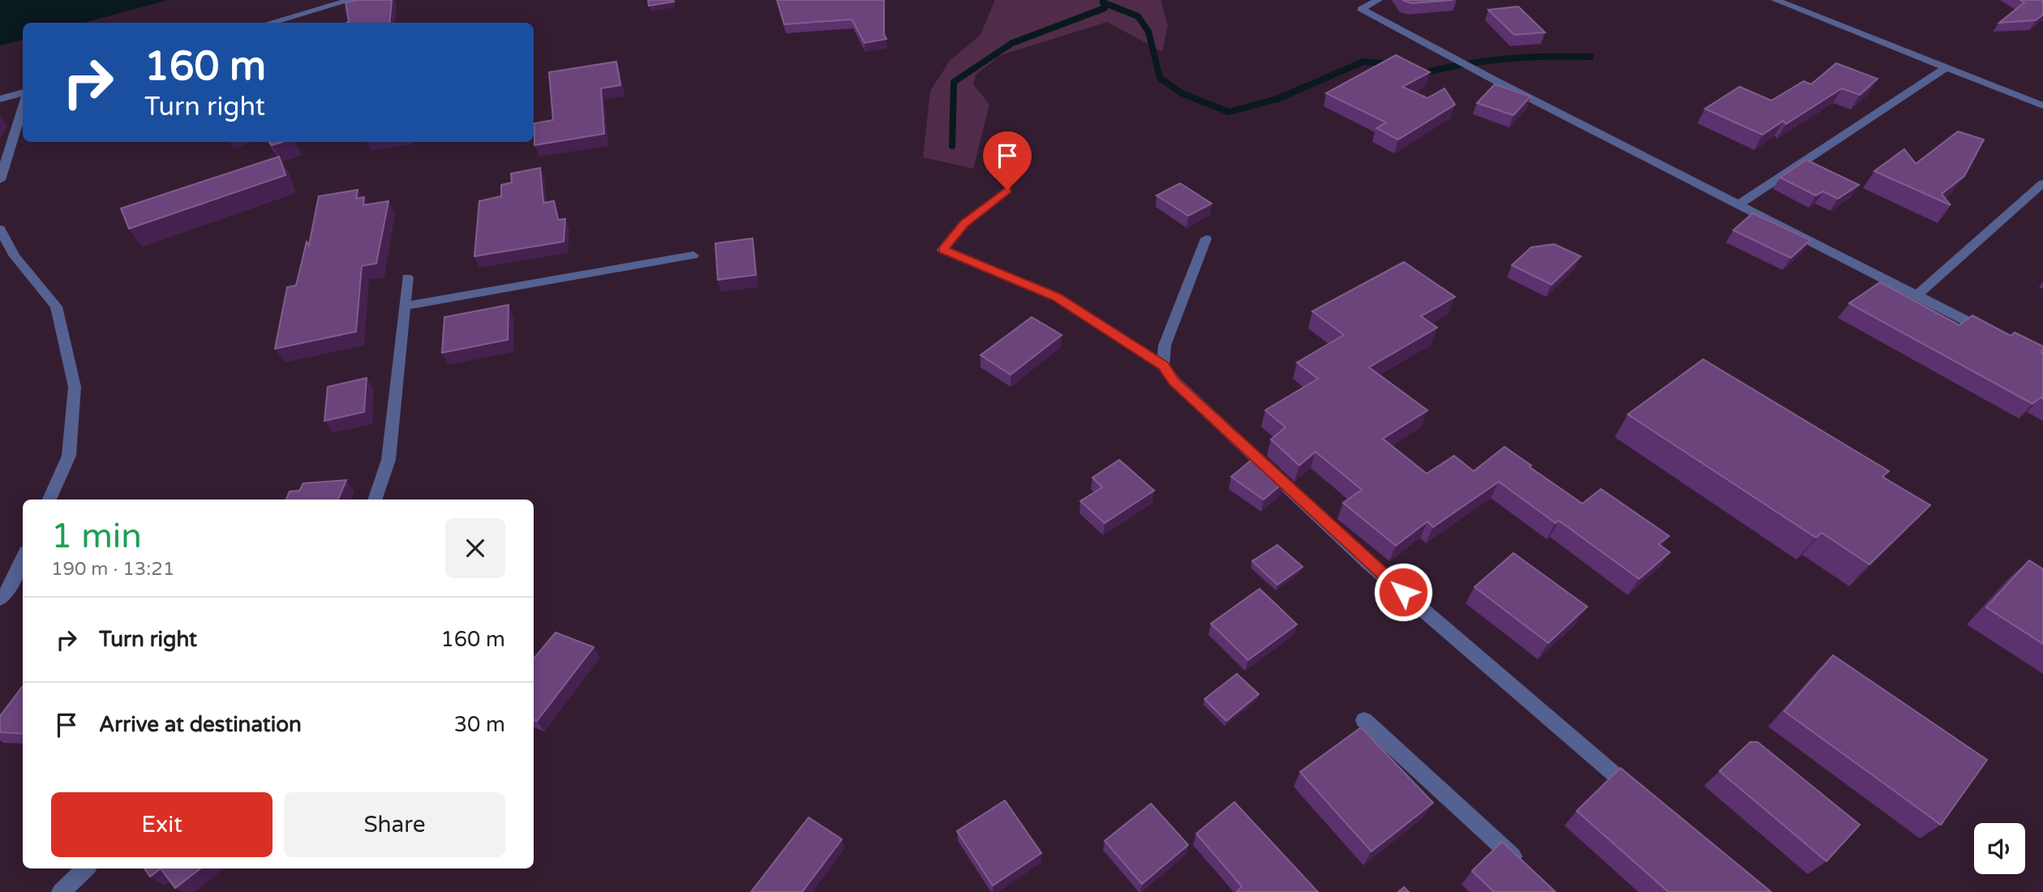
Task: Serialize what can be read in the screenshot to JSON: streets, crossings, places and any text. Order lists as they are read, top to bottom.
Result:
{
  "page": {
    "turn": ["160 m", "Turn right"],
    "heading": ["1 min", "190 m · 13:21"],
    "list": [
      {
        "name": "Turn right",
        "value": "160 m"
      },
      {
        "name": "Arrive at destination",
        "value": "30 m"
      }
    ],
    "buttons": ["Exit", "Share"]
  }
}
